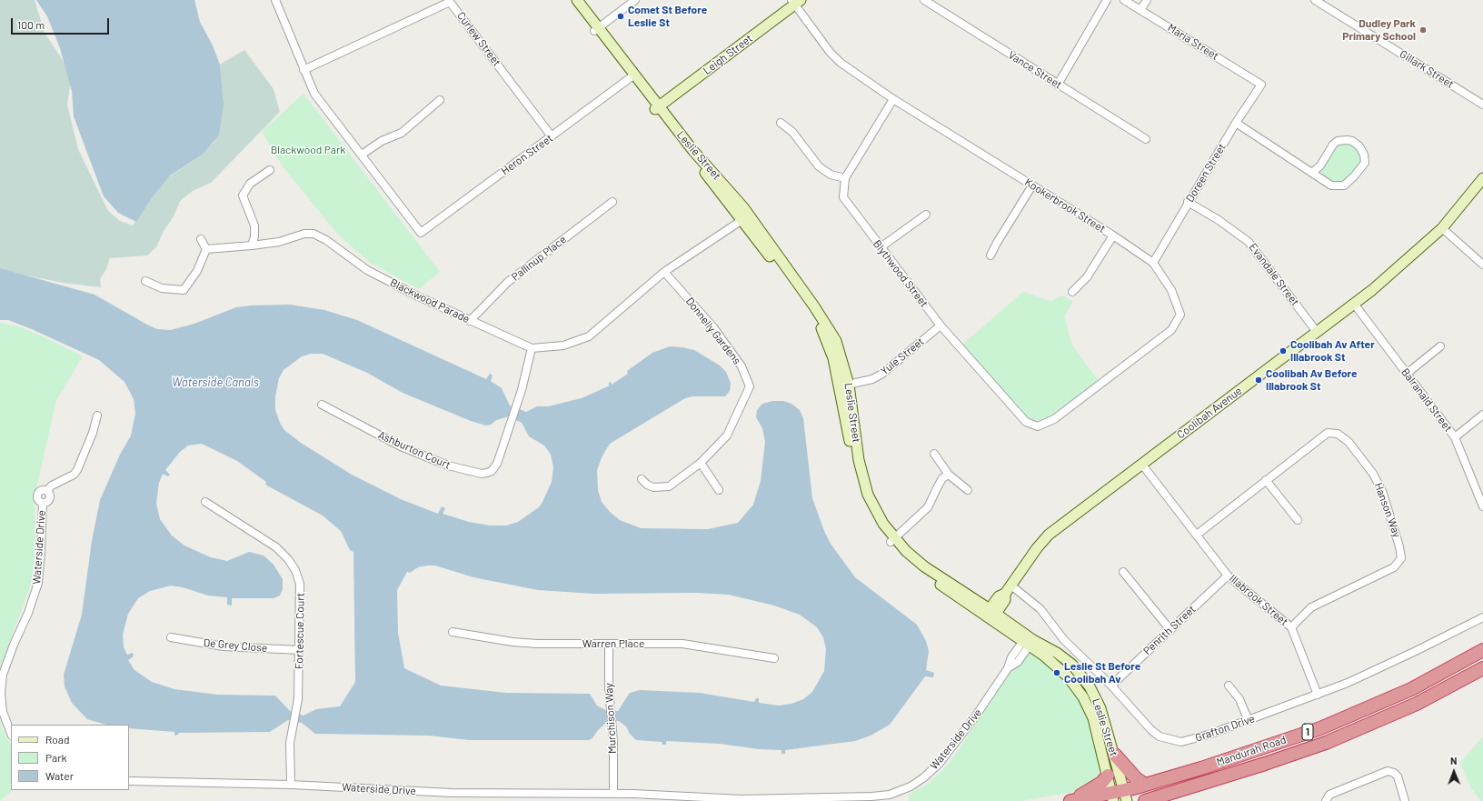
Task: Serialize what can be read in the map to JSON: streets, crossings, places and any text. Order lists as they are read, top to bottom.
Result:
{
  "streets": {
    "highway": ["1", "Mandurah Road"],
    "street": [
      "Curlew Street",
      "Maria Street",
      "Leigh Street",
      "Gillark Street",
      "Vance Street",
      "Heron Street",
      "Leslie Street",
      "Doreen Street",
      "Kookerbrook Street",
      "Pallinup Place",
      "Blythwood Street",
      "Evandale Street",
      "Blackwood Parade",
      "Donnelly Gardens",
      "Yule Street",
      "Balranald Street",
      "Coolibah Avenue",
      "Ashburton Court",
      "Hanson Way",
      "Waterside Drive",
      "Illabrook Street",
      "Penrith Street",
      "Fortescue Court",
      "Warren Place",
      "De Grey Close",
      "Murchison Way",
      "Grafton Drive"
    ]
  },
  "crossings": [
    ["Curlew Street", "Heron Street"],
    ["Maria Street", "Doreen Street"],
    ["Leigh Street", "Leslie Street"],
    ["Leigh Street", "Kookerbrook Street"],
    ["Heron Street", "Leslie Street"],
    ["Leslie Street", "Blackwood Parade"],
    ["Leslie Street", "Yule Street"],
    ["Leslie Street", "Coolibah Avenue"],
    ["Leslie Street", "Waterside Drive"],
    ["Leslie Street", "Mandurah Road"],
    ["Doreen Street", "Kookerbrook Street"],
    ["Doreen Street", "Evandale Street"],
    ["Kookerbrook Street", "Blythwood Street"],
    ["Pallinup Place", "Blackwood Parade"],
    ["Blythwood Street", "Yule Street"],
    ["Evandale Street", "Coolibah Avenue"],
    ["Blackwood Parade", "Donnelly Gardens"],
    ["Blackwood Parade", "Ashburton Court"],
    ["Balranald Street", "Coolibah Avenue"],
    ["Coolibah Avenue", "Illabrook Street"],
    ["Coolibah Avenue", "Grafton Drive"],
    ["Hanson Way", "Illabrook Street"],
    ["Waterside Drive", "Fortescue Court"],
    ["Waterside Drive", "Murchison Way"],
    ["Illabrook Street", "Penrith Street"],
    ["Illabrook Street", "Grafton Drive"],
    ["Penrith Street", "Grafton Drive"],
    ["Fortescue Court", "De Grey Close"],
    ["Warren Place", "Murchison Way"]
  ],
  "water": ["Waterside Canals"],
  "parks": ["Blackwood Park"],
  "places": [
    "Comet St Before Leslie St",
    "Dudley Park Primary School",
    "Coolibah Av After Illabrook St",
    "Coolibah Av Before Illabrook St",
    "Leslie St Before Coolibah Av"
  ],
  "legend": ["Road", "Park", "Water"],
  "scale_bar": "100 m",
  "north": "top"
}
